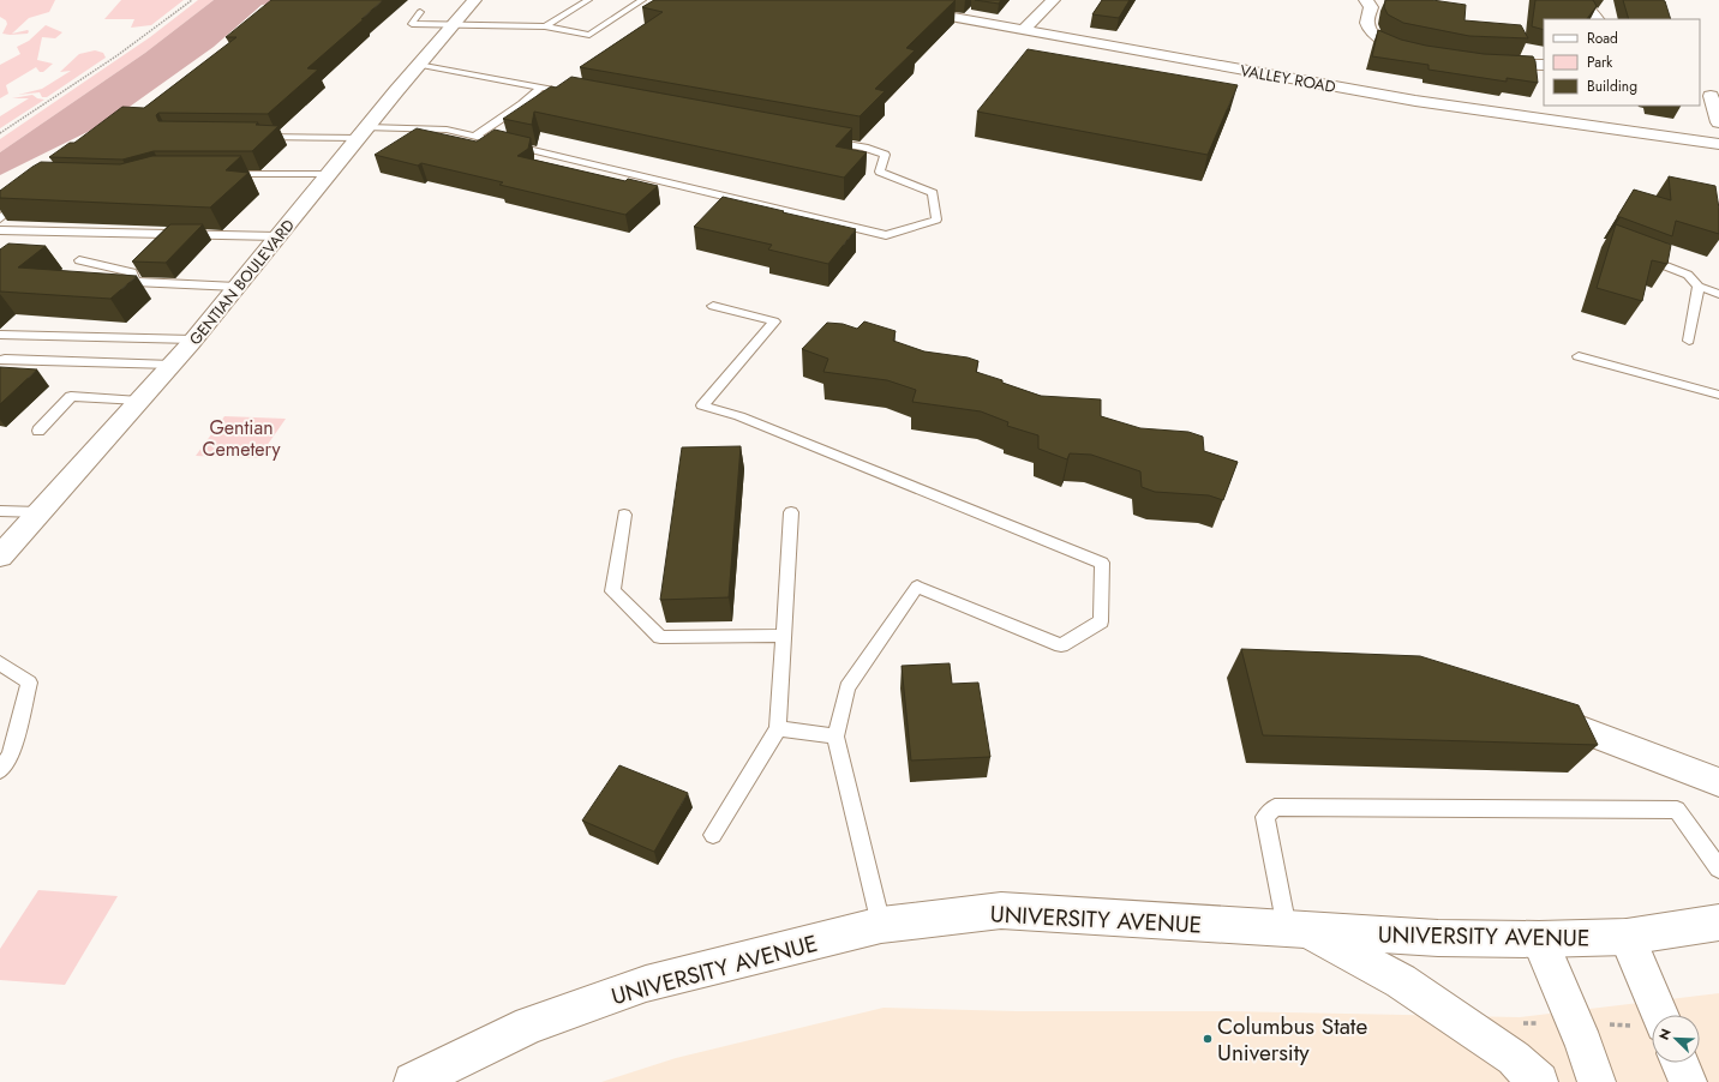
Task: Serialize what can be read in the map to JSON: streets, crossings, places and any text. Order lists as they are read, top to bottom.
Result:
{
  "streets": {
    "street": ["VALLEY ROAD", "GENTIAN BOULEVARD", "UNIVERSITY AVENUE"]
  },
  "parks": ["Gentian Cemetery"],
  "places": ["Columbus State University"],
  "legend": ["Road", "Park", "Building"],
  "north": "top left"
}
